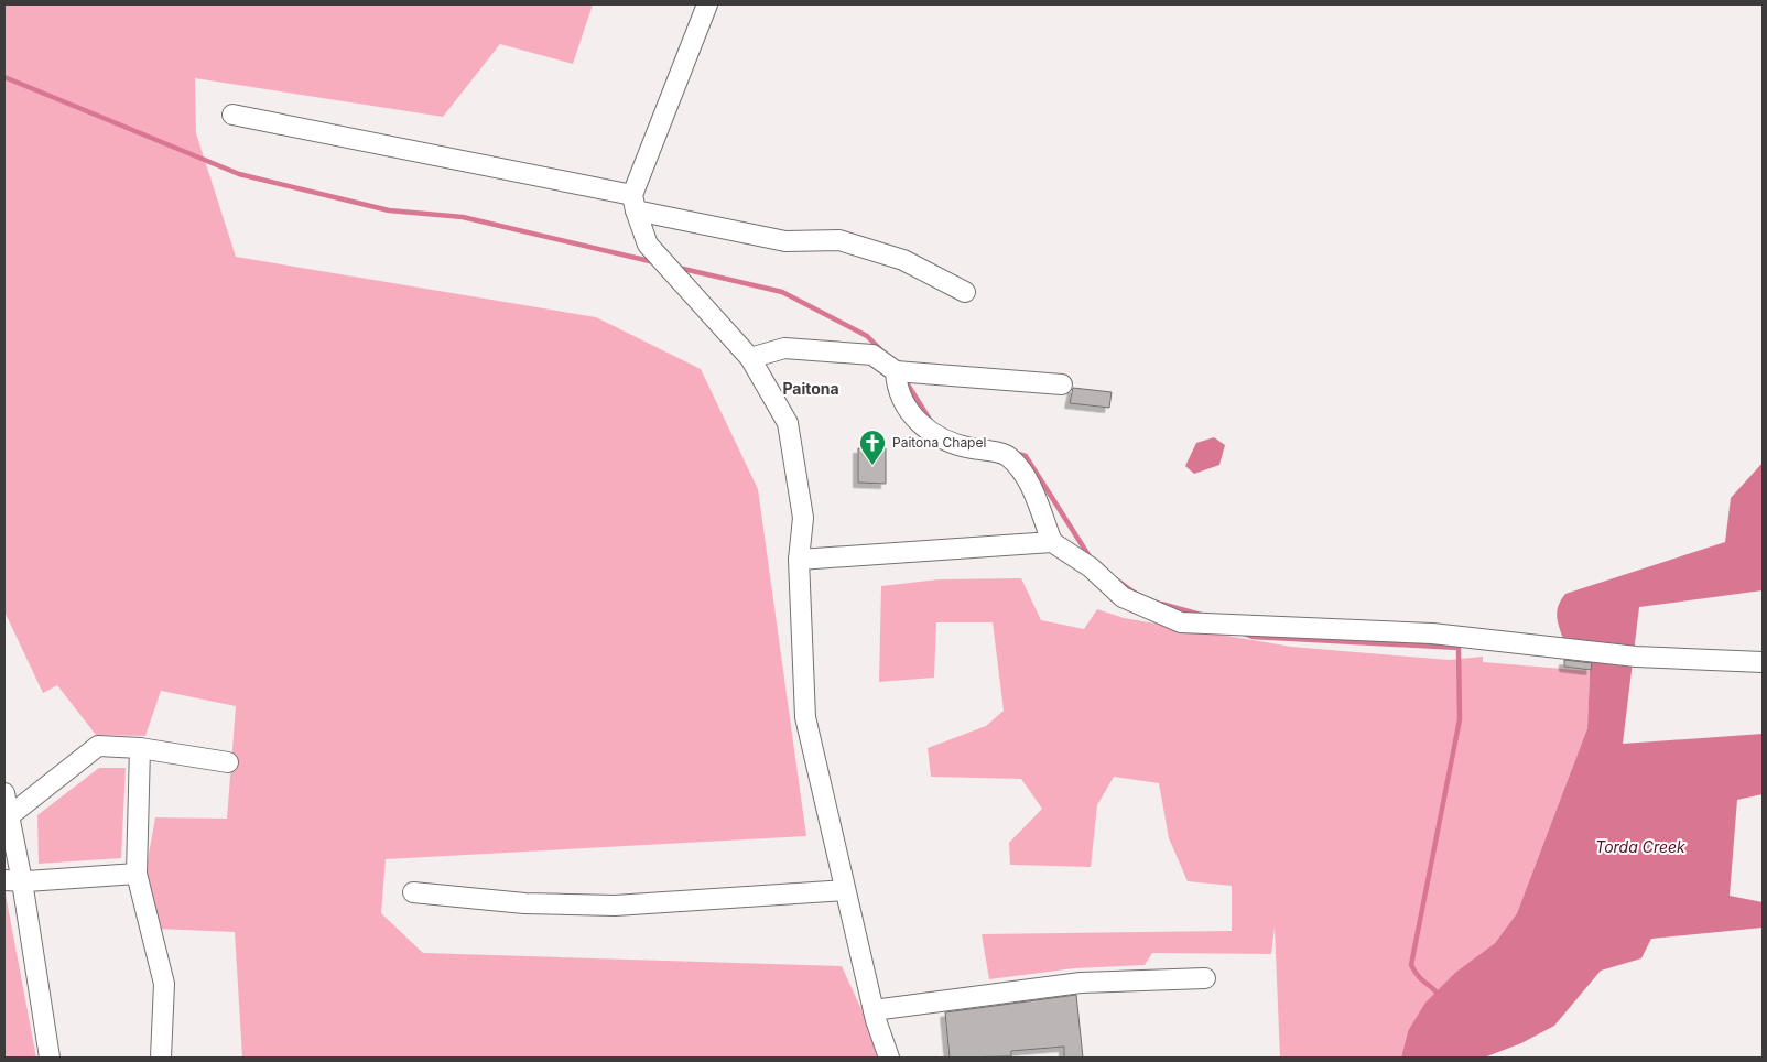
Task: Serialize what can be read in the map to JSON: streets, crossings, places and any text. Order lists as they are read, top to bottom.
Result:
{
  "districts": ["Paitona"],
  "water": ["Torda Creek"],
  "places": {
    "church": ["Paitona Chapel"]
  }
}
